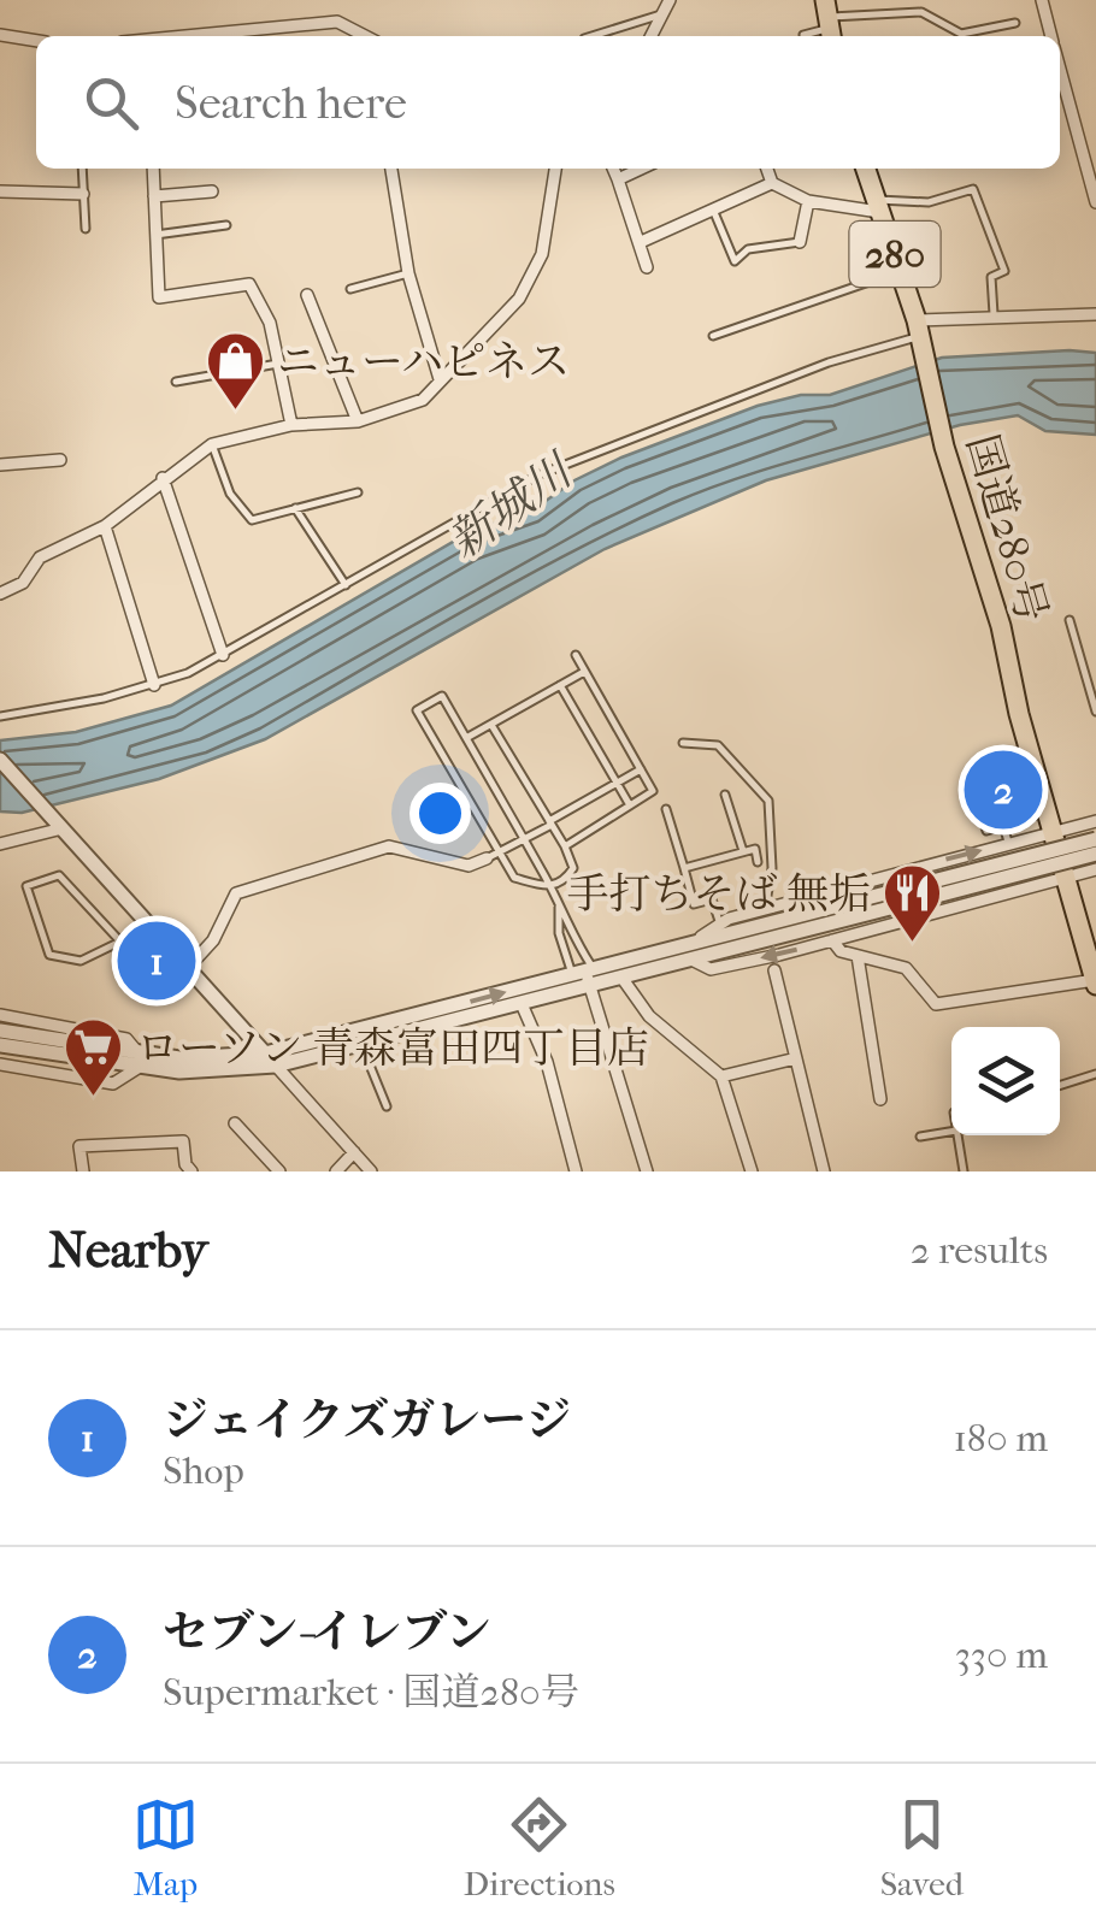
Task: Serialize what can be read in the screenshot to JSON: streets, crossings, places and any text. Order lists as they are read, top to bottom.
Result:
{
  "streets": {
    "highway": ["280", "国道280号"]
  },
  "water": ["新城川"],
  "places": {
    "shop": ["ニューハピネス"],
    "restaurant": ["手打ちそば 無垢"],
    "supermarket": ["ローソン 青森富田四丁目店"]
  },
  "page": {
    "search": "Search here",
    "pins": ["2", "1"],
    "heading": ["Nearby", "2 results"],
    "list": [
      {
        "mark": "1",
        "name": "ジェイクズガレージ",
        "note": "Shop",
        "value": "180 m"
      },
      {
        "mark": "2",
        "name": "セブン-イレブン",
        "note": "Supermarket · 国道280号",
        "value": "330 m"
      }
    ],
    "nav": ["Map", "Directions", "Saved"]
  }
}
